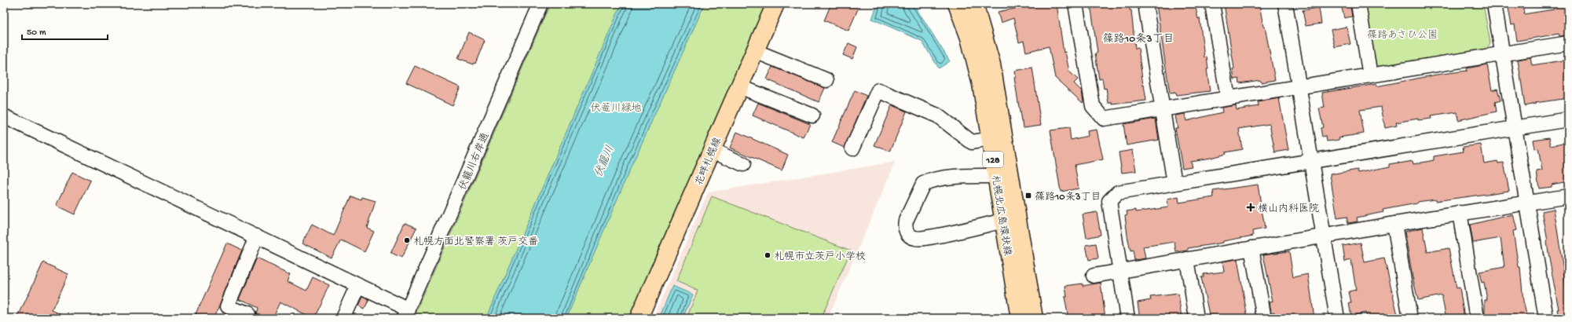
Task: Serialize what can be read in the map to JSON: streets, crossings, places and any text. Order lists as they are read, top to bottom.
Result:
{
  "streets": {
    "main road": ["128", "花畔札幌線", "札幌北広島環状線"],
    "street": ["伏籠川右岸通"]
  },
  "districts": ["篠路10条3丁目"],
  "water": ["伏籠川"],
  "parks": ["篠路あさひ公園", "伏篭川緑地"],
  "places": {
    "transit": ["篠路10条3丁目"],
    "health": ["横山内科医院"],
    "other": ["札幌方面北警察署 茨戸交番", "札幌市立茨戸小学校"]
  },
  "scale_bar": "50 m"
}
